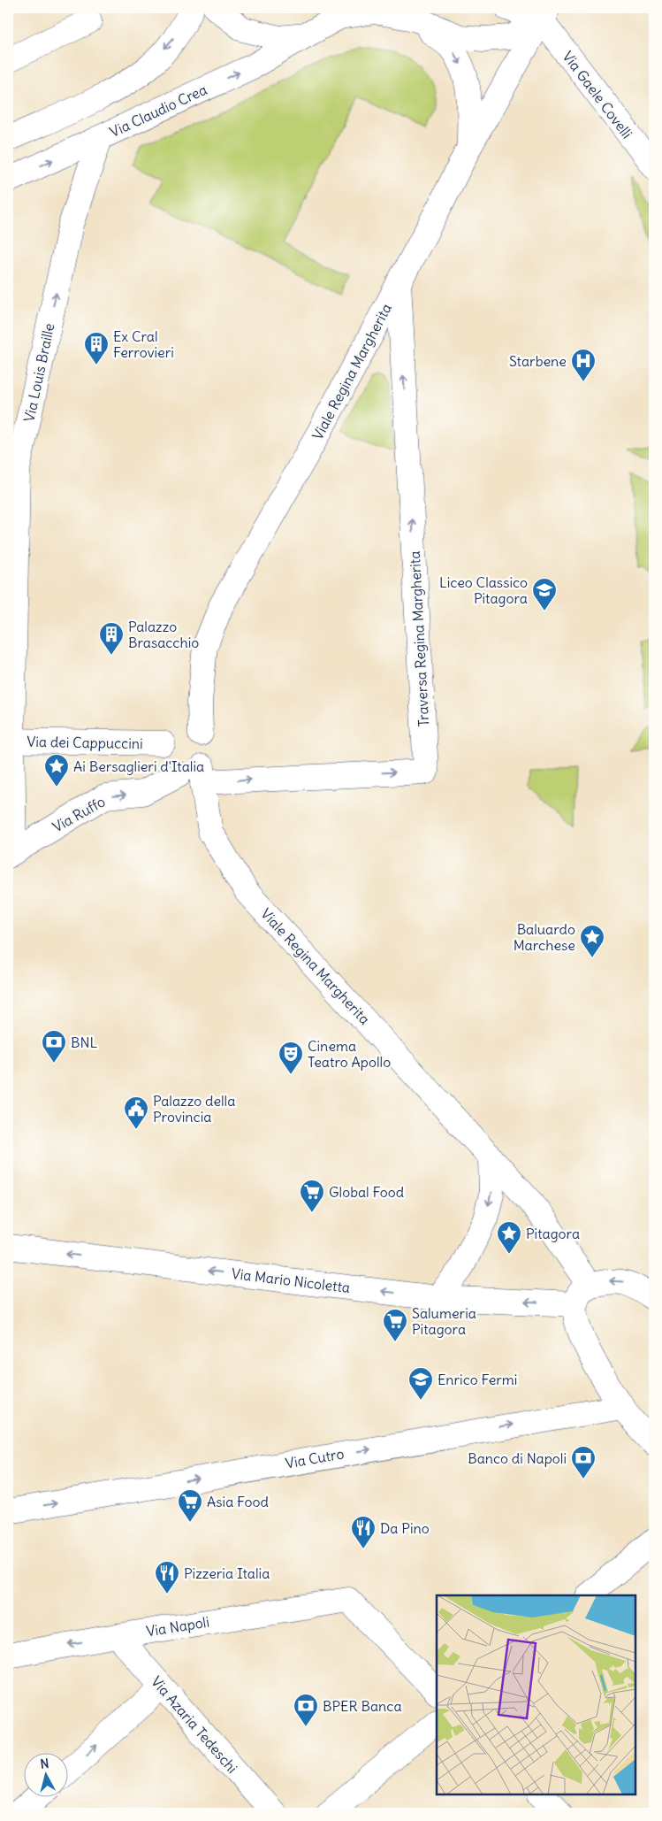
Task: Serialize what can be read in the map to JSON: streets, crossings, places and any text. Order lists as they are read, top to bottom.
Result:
{
  "streets": {
    "street": [
      "Via Gaele Covelli",
      "Via Claudio Crea",
      "Viale Regina Margherita",
      "Via Louis Braille",
      "Traversa Regina Margherita",
      "Via dei Cappuccini",
      "Via Ruffo",
      "Via Mario Nicoletta",
      "Via Cutro",
      "Via Napoli",
      "Via Azaria Tedeschi"
    ]
  },
  "crossings": [
    ["Via Gaele Covelli", "Viale Regina Margherita"],
    ["Via Claudio Crea", "Via Louis Braille"],
    ["Viale Regina Margherita", "Traversa Regina Margherita"],
    ["Viale Regina Margherita", "Via dei Cappuccini"],
    ["Viale Regina Margherita", "Via Ruffo"],
    ["Via Louis Braille", "Via dei Cappuccini"],
    ["Via Louis Braille", "Via Ruffo"],
    ["Traversa Regina Margherita", "Via dei Cappuccini"],
    ["Traversa Regina Margherita", "Via Ruffo"],
    ["Via dei Cappuccini", "Via Ruffo"],
    ["Via Napoli", "Via Azaria Tedeschi"]
  ],
  "one_way": [
    "Via Louis Braille",
    "Via Ruffo",
    "Via Mario Nicoletta",
    "Via Cutro"
  ],
  "places": {
    "building": ["Ex Cral Ferrovieri", "Palazzo Brasacchio"],
    "hospital": ["Starbene"],
    "school or university": ["Liceo Classico Pitagora", "Enrico Fermi"],
    "place": ["Ai Bersaglieri d'Italia", "Baluardo Marchese", "Pitagora"],
    "bank": ["BNL", "Banco di Napoli", "BPER Banca"],
    "theatre": ["Cinema Teatro Apollo"],
    "public building": ["Palazzo della Provincia"],
    "supermarket": ["Global Food", "Salumeria Pitagora", "Asia Food"],
    "restaurant": ["Da Pino", "Pizzeria Italia"]
  },
  "north": "top"
}
